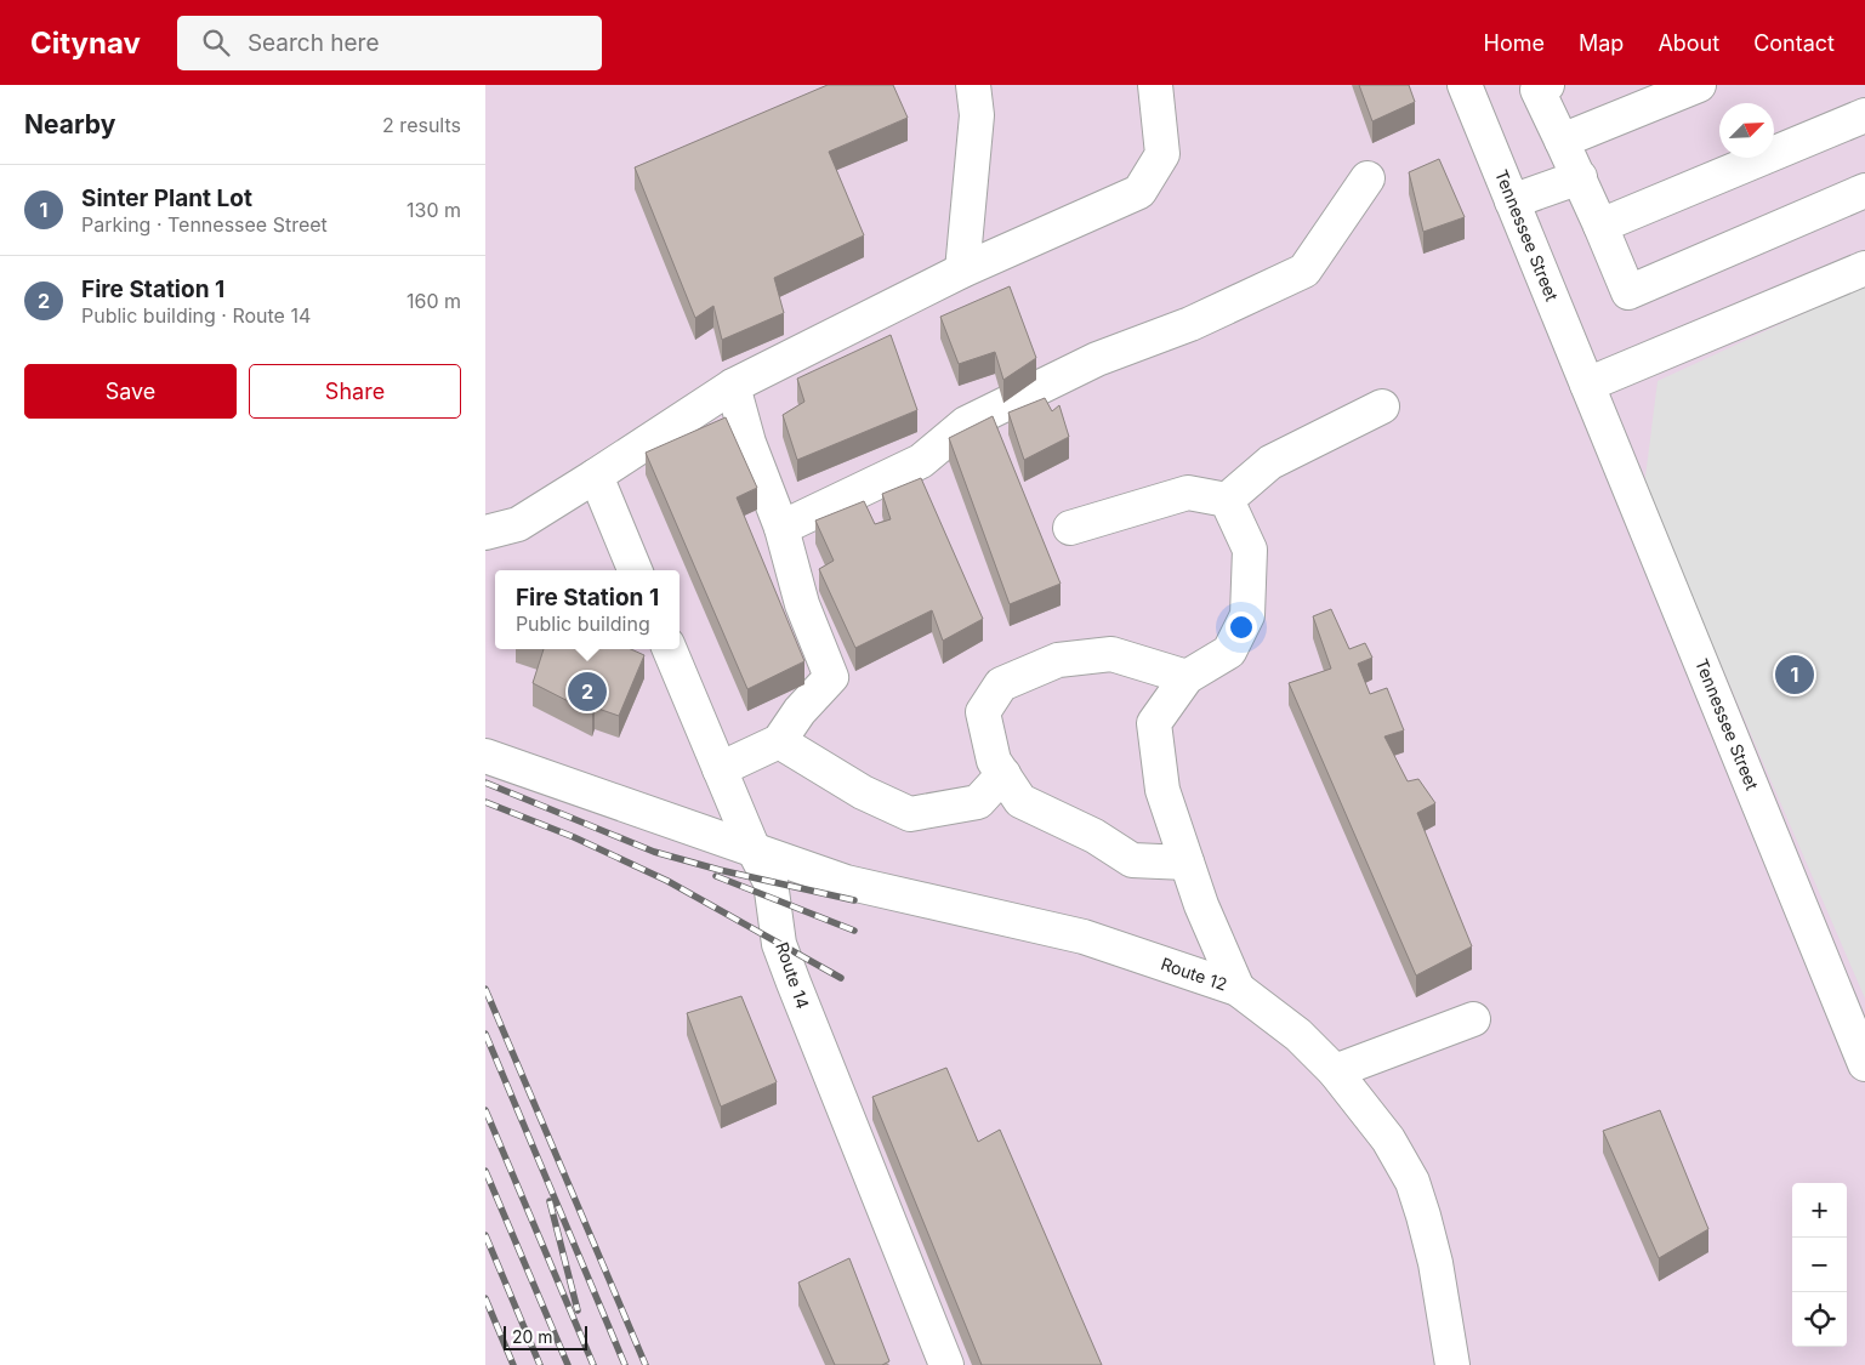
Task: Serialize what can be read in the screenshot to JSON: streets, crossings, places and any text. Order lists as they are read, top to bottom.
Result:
{
  "streets": {
    "street": ["Tennessee Street", "Route 12", "Route 14"]
  },
  "crossings": [
    ["Route 12", "Route 14"]
  ],
  "scale_bar": "20 m",
  "north": "top right",
  "page": {
    "header": "Citynav",
    "search": "Search here",
    "nav": [
      "Home",
      "Map",
      "About",
      "Contact"
    ],
    "heading": ["Nearby", "2 results"],
    "list": [
      {
        "mark": "1",
        "name": "Sinter Plant Lot",
        "note": "Parking · Tennessee Street",
        "value": "130 m"
      },
      {
        "mark": "2",
        "name": "Fire Station 1",
        "note": "Public building · Route 14",
        "value": "160 m"
      }
    ],
    "buttons": ["Save", "Share"],
    "popup": ["Fire Station 1", "Public building"],
    "pins": ["1", "2"],
    "map_buttons": ["+", "−"],
    "scale": "20 m"
  }
}
